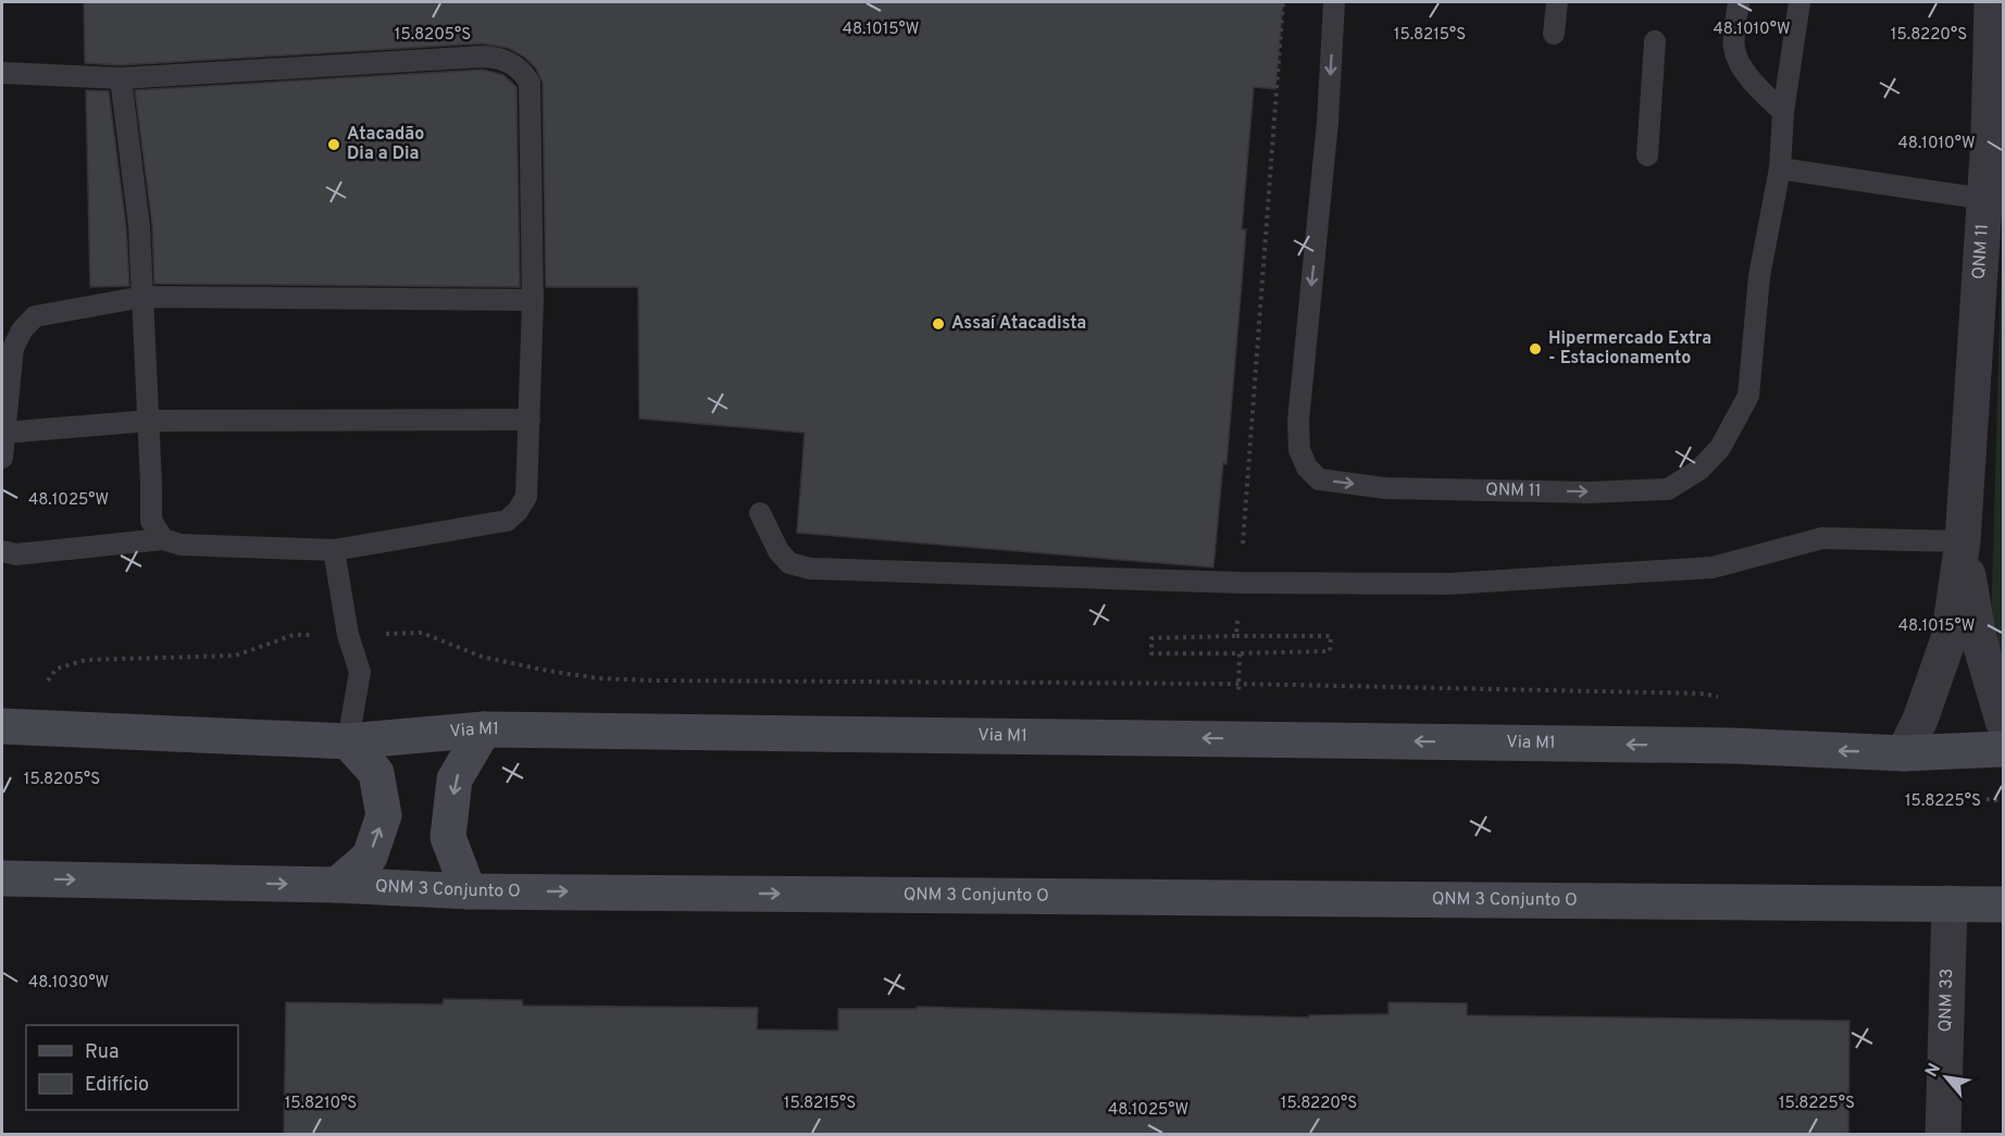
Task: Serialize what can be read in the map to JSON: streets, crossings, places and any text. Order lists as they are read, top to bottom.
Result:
{
  "streets": {
    "main road": ["Via M1", "QNM 3 Conjunto O"],
    "street": ["QNM 11", "QNM 33"]
  },
  "crossings": [
    ["QNM 11", "Via M1"],
    ["QNM 3 Conjunto O", "QNM 33"]
  ],
  "one_way": ["Via M1", "QNM 3 Conjunto O"],
  "places": ["Atacadão Dia a Dia", "Assaí Atacadista", "Hipermercado Extra - Estacionamento"],
  "legend": ["Rua", "Edifício"],
  "north": "top left",
  "coordinates": [
    "48.1010°W",
    "48.1015°W",
    "15.8215°S",
    "15.8220°S",
    "15.8205°S",
    "48.1025°W",
    "15.8225°S",
    "48.1030°W",
    "15.8210°S"
  ]
}
